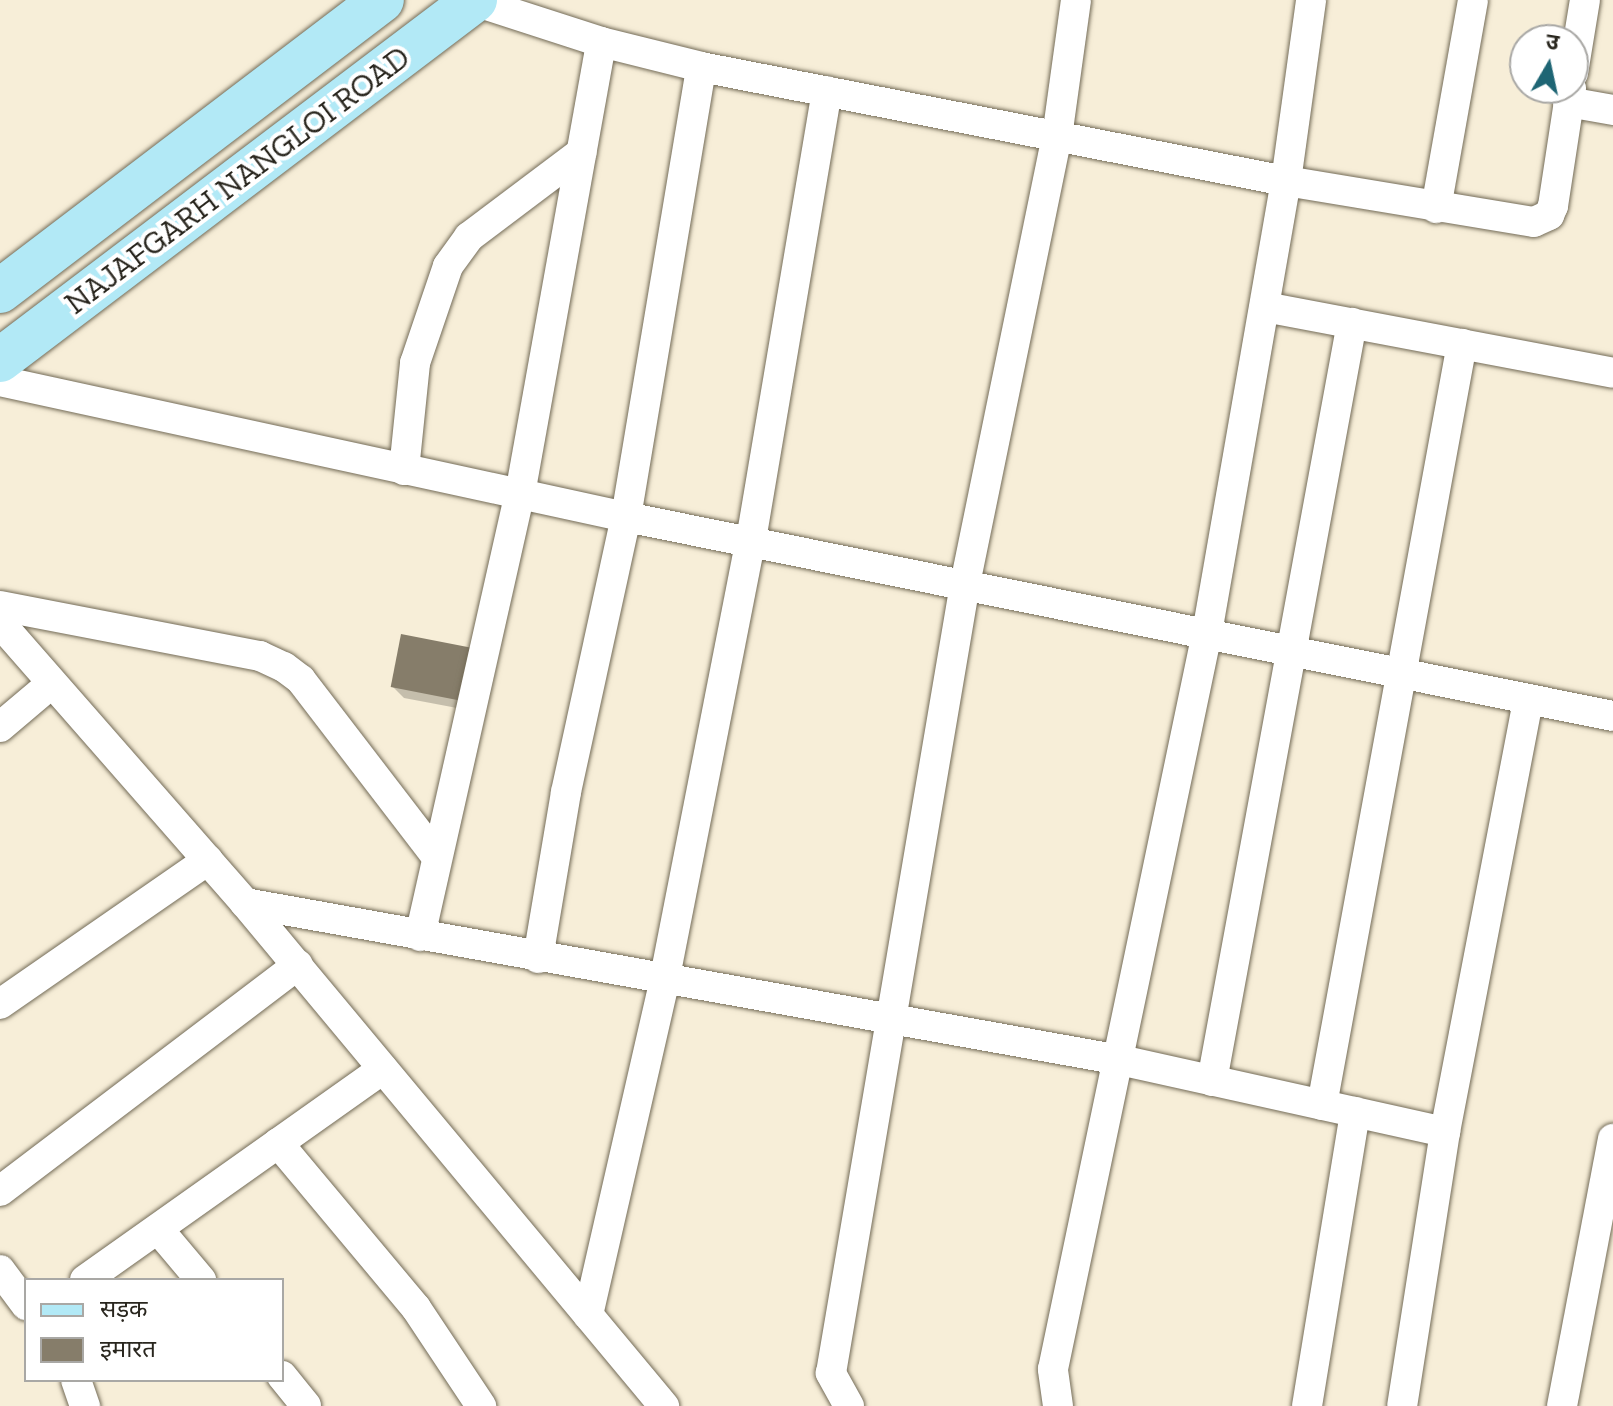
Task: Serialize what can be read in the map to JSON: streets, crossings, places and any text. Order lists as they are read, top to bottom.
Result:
{
  "streets": {
    "main road": ["NAJAFGARH NANGLOI ROAD"]
  },
  "legend": ["सड़क", "इमारत"],
  "north": "top"
}
